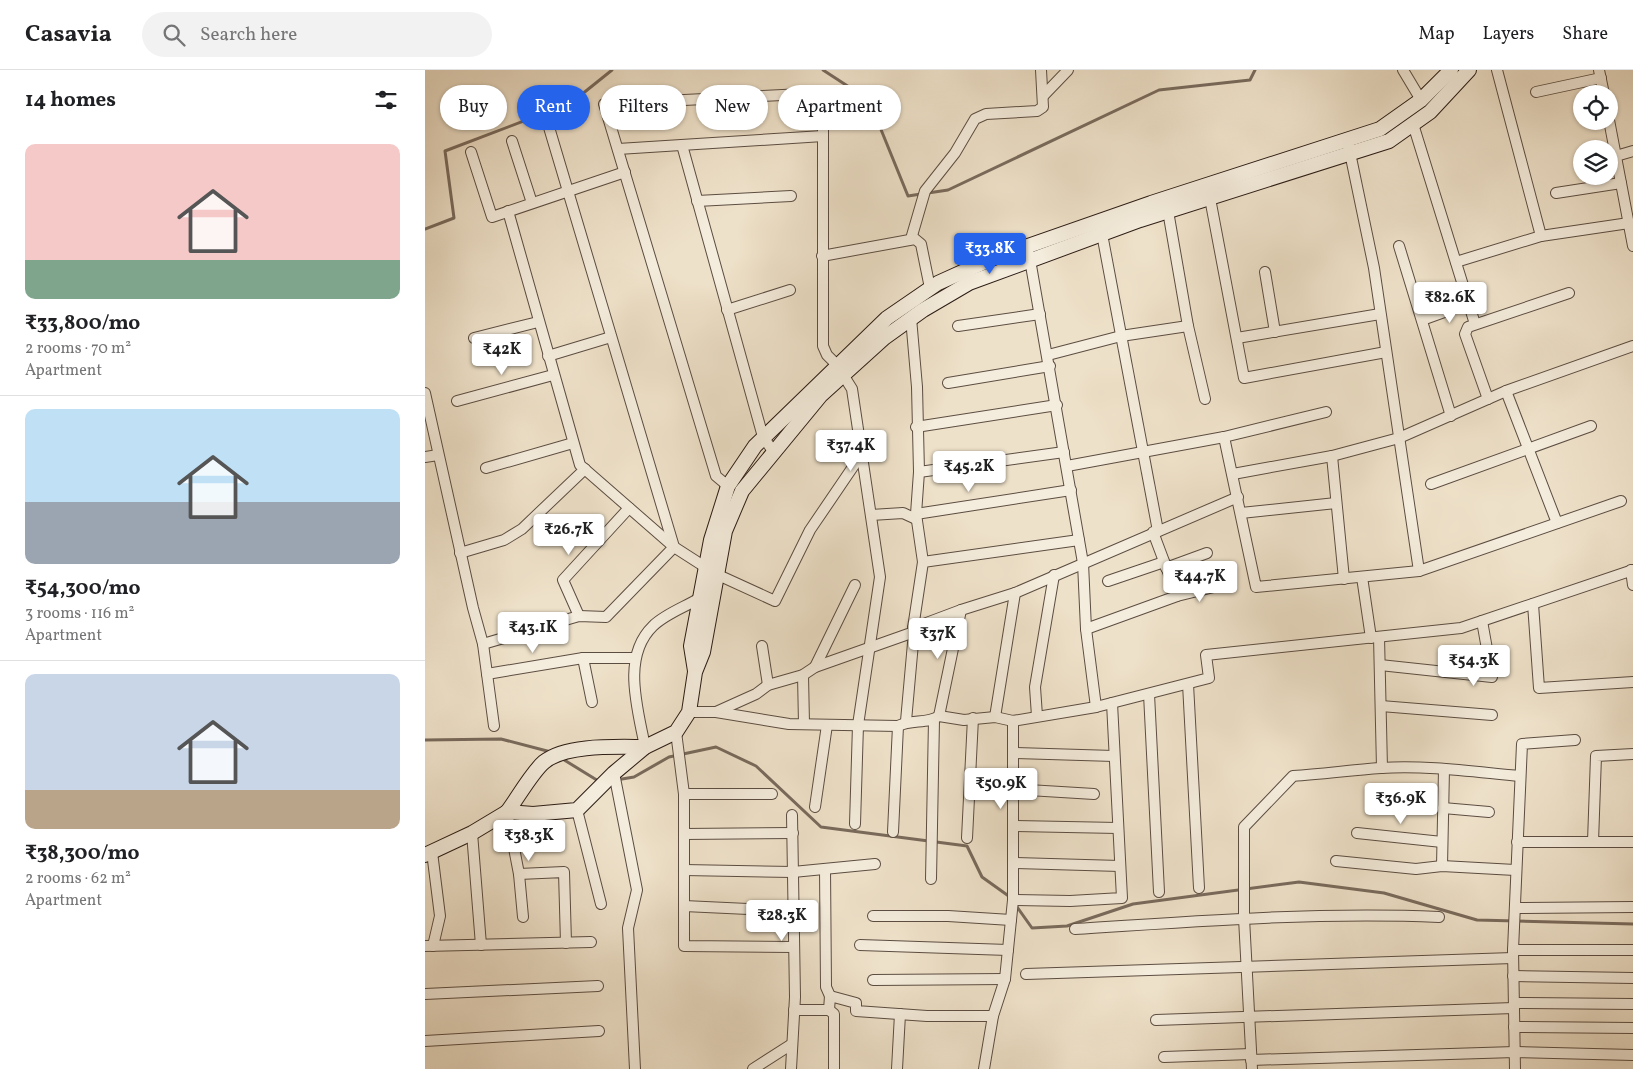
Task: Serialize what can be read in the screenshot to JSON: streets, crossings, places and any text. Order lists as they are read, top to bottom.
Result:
{
  "page": {
    "header": "Casavia",
    "search": "Search here",
    "nav": ["Map", "Layers", "Share"],
    "heading": "14 homes",
    "chip": [
      "Buy",
      "Rent",
      "Filters",
      "New",
      "Apartment"
    ],
    "list": [
      {
        "name": "₹33,800/mo",
        "note": "2 rooms · 70 m² · Apartment"
      },
      {
        "name": "₹54,300/mo",
        "note": "3 rooms · 116 m² · Apartment"
      },
      {
        "name": "₹38,300/mo",
        "note": "2 rooms · 62 m² · Apartment"
      }
    ],
    "price": [
      "₹33.8K",
      "₹82.6K",
      "₹42K",
      "₹37.4K",
      "₹45.2K",
      "₹26.7K",
      "₹44.7K",
      "₹43.1K",
      "₹37K",
      "₹54.3K",
      "₹50.9K",
      "₹36.9K",
      "₹38.3K",
      "₹28.3K"
    ]
  }
}
